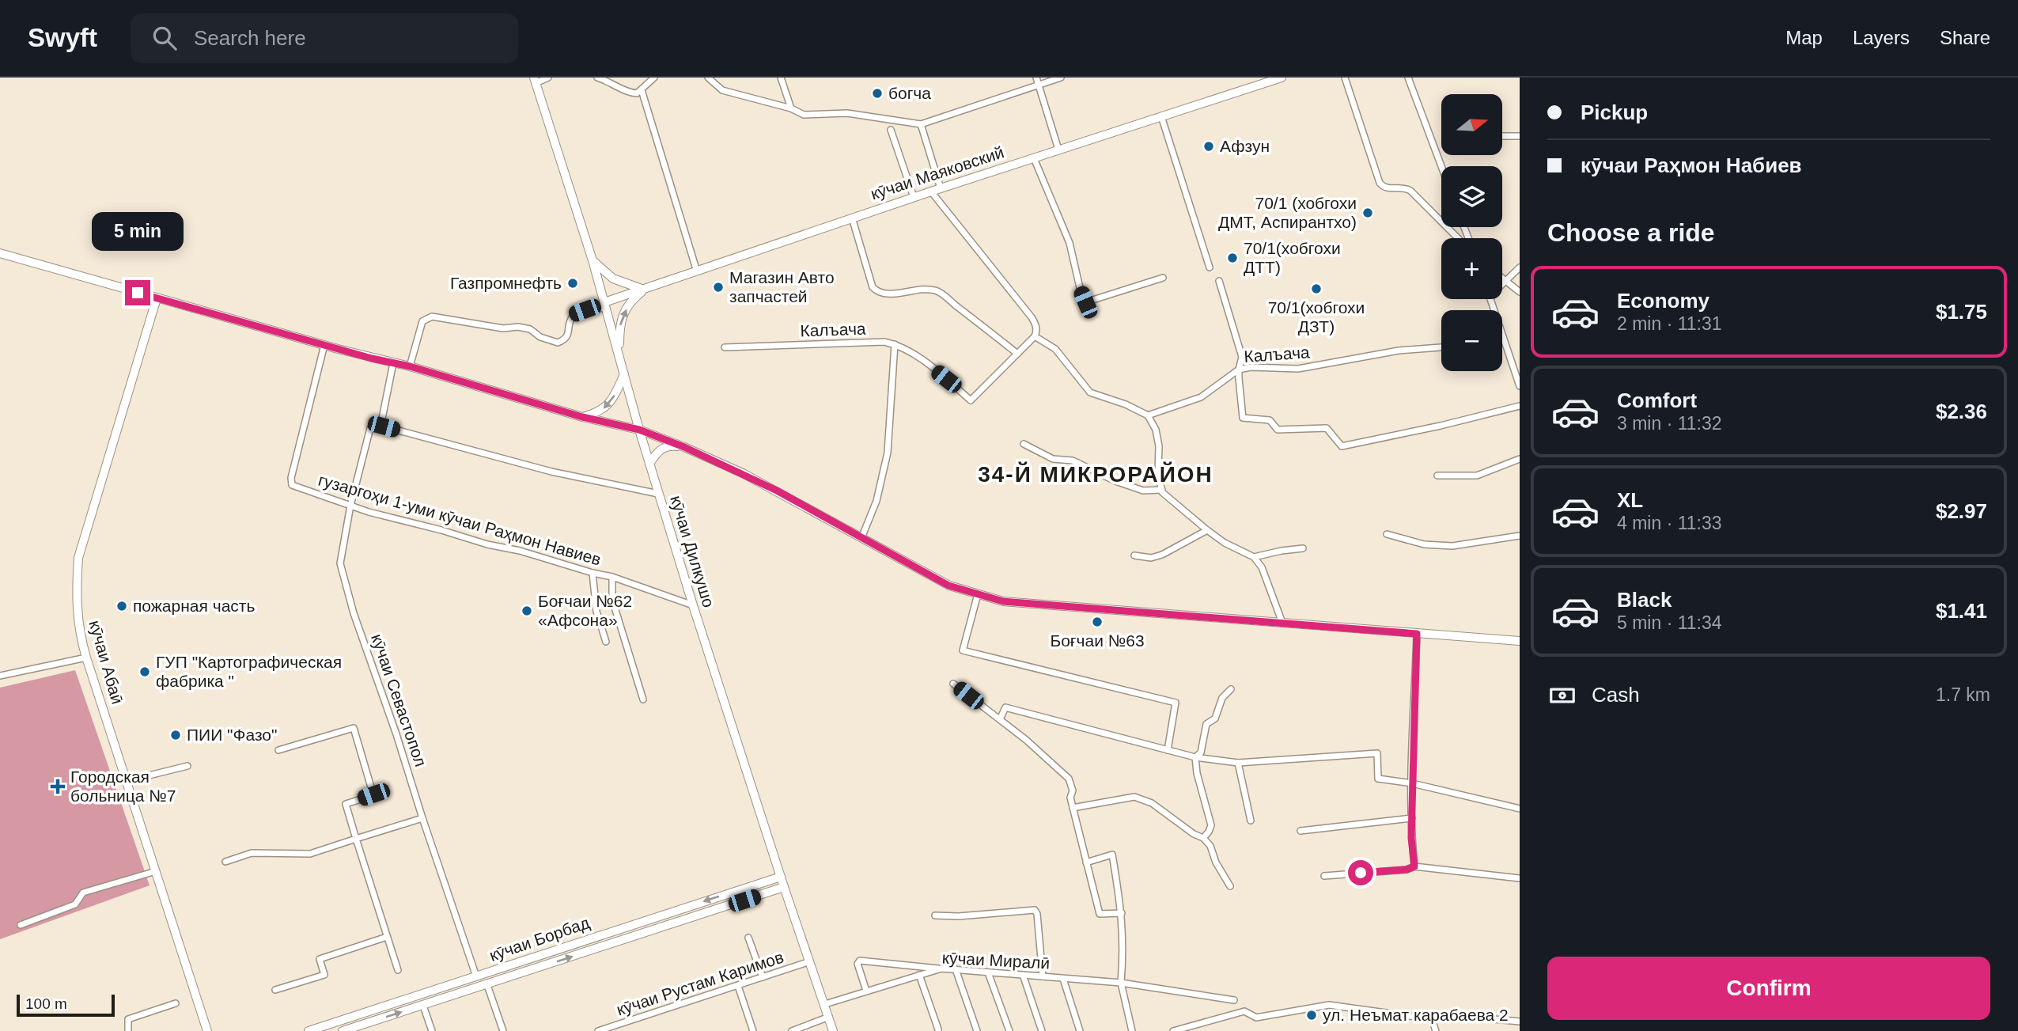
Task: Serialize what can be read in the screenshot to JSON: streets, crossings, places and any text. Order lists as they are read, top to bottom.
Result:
{
  "streets": {
    "main road": [
      "кӯчаи Маяковский",
      "кӯчаи Дилкушо",
      "кӯчаи Абаӣ",
      "кӯчаи Борбад"
    ],
    "street": [
      "Калъача",
      "гузаргоҳи 1-уми кӯчаи Раҳмон Навиев",
      "кӯчаи Севастопол",
      "кӯчаи Миралӣ",
      "кӯчаи Рустам Каримов"
    ]
  },
  "crossings": [
    ["кӯчаи Маяковский", "кӯчаи Дилкушо"],
    ["гузаргоҳи 1-уми кӯчаи Раҳмон Навиев", "кӯчаи Дилкушо"],
    ["гузаргоҳи 1-уми кӯчаи Раҳмон Навиев", "кӯчаи Севастопол"],
    ["кӯчаи Дилкушо", "кӯчаи Борбад"],
    ["кӯчаи Дилкушо", "кӯчаи Миралӣ"],
    ["кӯчаи Дилкушо", "кӯчаи Рустам Каримов"],
    ["кӯчаи Севастопол", "кӯчаи Борбад"]
  ],
  "districts": ["34-Й МИКРОРАЙОН"],
  "places": {
    "other": [
      "богча",
      "Афзун",
      "70/1 (хобгохи ДМТ, Аспирантхо)",
      "70/1(хобгохи ДТТ)",
      "Газпромнефть",
      "Магазин Авто запчастей",
      "70/1(хобгохи ДЗТ)",
      "пожарная часть",
      "Боғчаи №62 «Афсона»",
      "Боғчаи №63",
      "ГУП \"Картографическая фабрика \"",
      "ПИИ \"Фазо\"",
      "ул. Неъмат карабаева 2"
    ],
    "health": ["Городская больница №7"]
  },
  "scale_bar": "100 m",
  "north": "right",
  "page": {
    "header": "Swyft",
    "search": "Search here",
    "nav": ["Map", "Layers", "Share"],
    "banner": ["Pickup", "кӯчаи Раҳмон Набиев"],
    "map_buttons": ["+", "−"],
    "heading": "Choose a ride",
    "bubble": "5 min",
    "list": [
      {
        "name": "Economy",
        "note": "2 min · 11:31",
        "value": "$1.75"
      },
      {
        "name": "Comfort",
        "note": "3 min · 11:32",
        "value": "$2.36"
      },
      {
        "name": "XL",
        "note": "4 min · 11:33",
        "value": "$2.97"
      },
      {
        "name": "Black",
        "note": "5 min · 11:34",
        "value": "$1.41"
      }
    ],
    "pay": ["Cash", "1.7 km"],
    "buttons": "Confirm",
    "scale": "100 m"
  }
}
